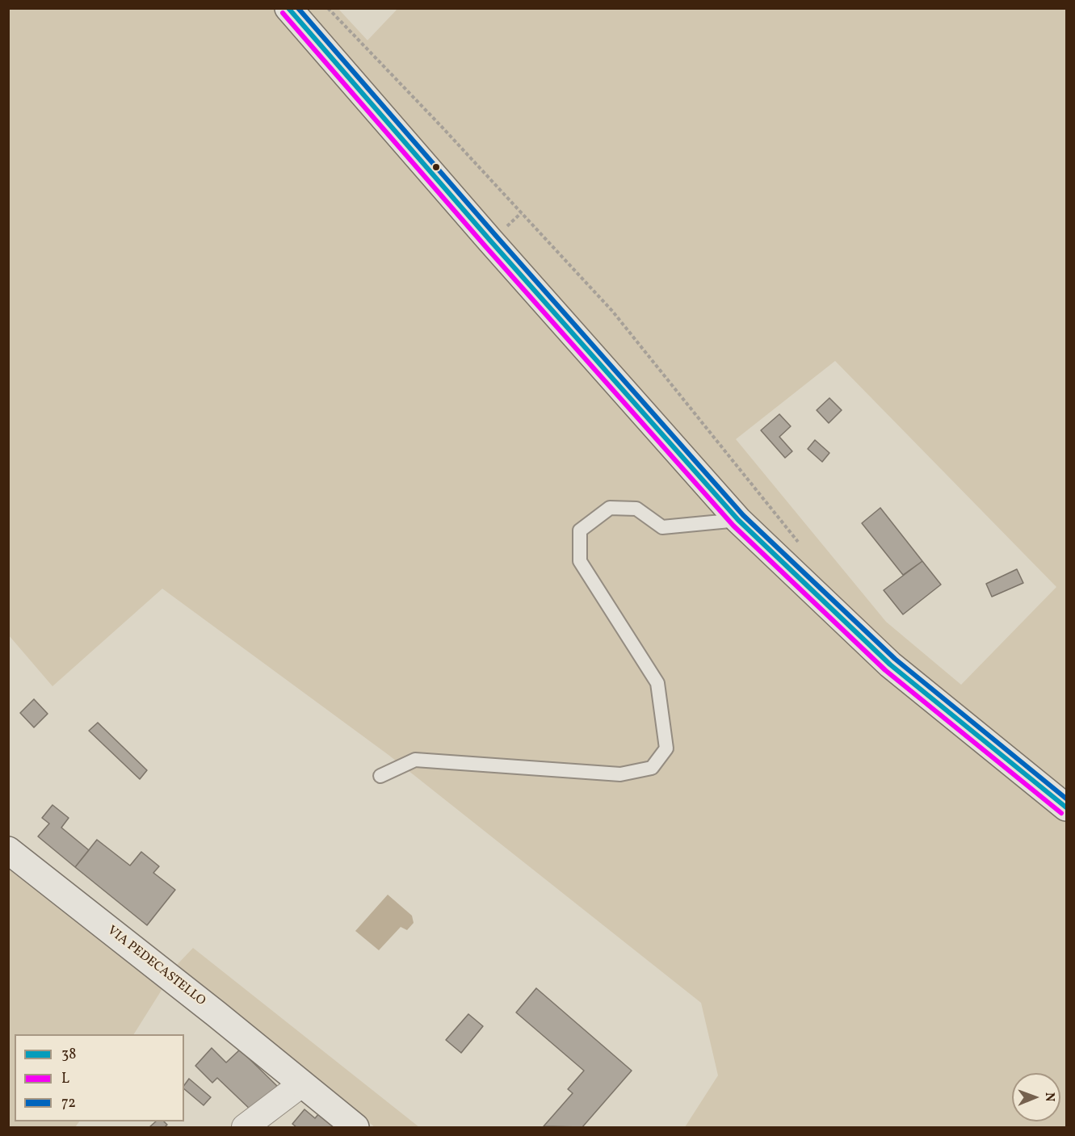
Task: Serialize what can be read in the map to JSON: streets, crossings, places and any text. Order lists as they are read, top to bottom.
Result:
{
  "streets": {
    "main road": ["VIA PEDECASTELLO"]
  },
  "lines": ["transit line 38", "transit line 72", "transit line L"],
  "legend": ["38", "L", "72"],
  "north": "right"
}
